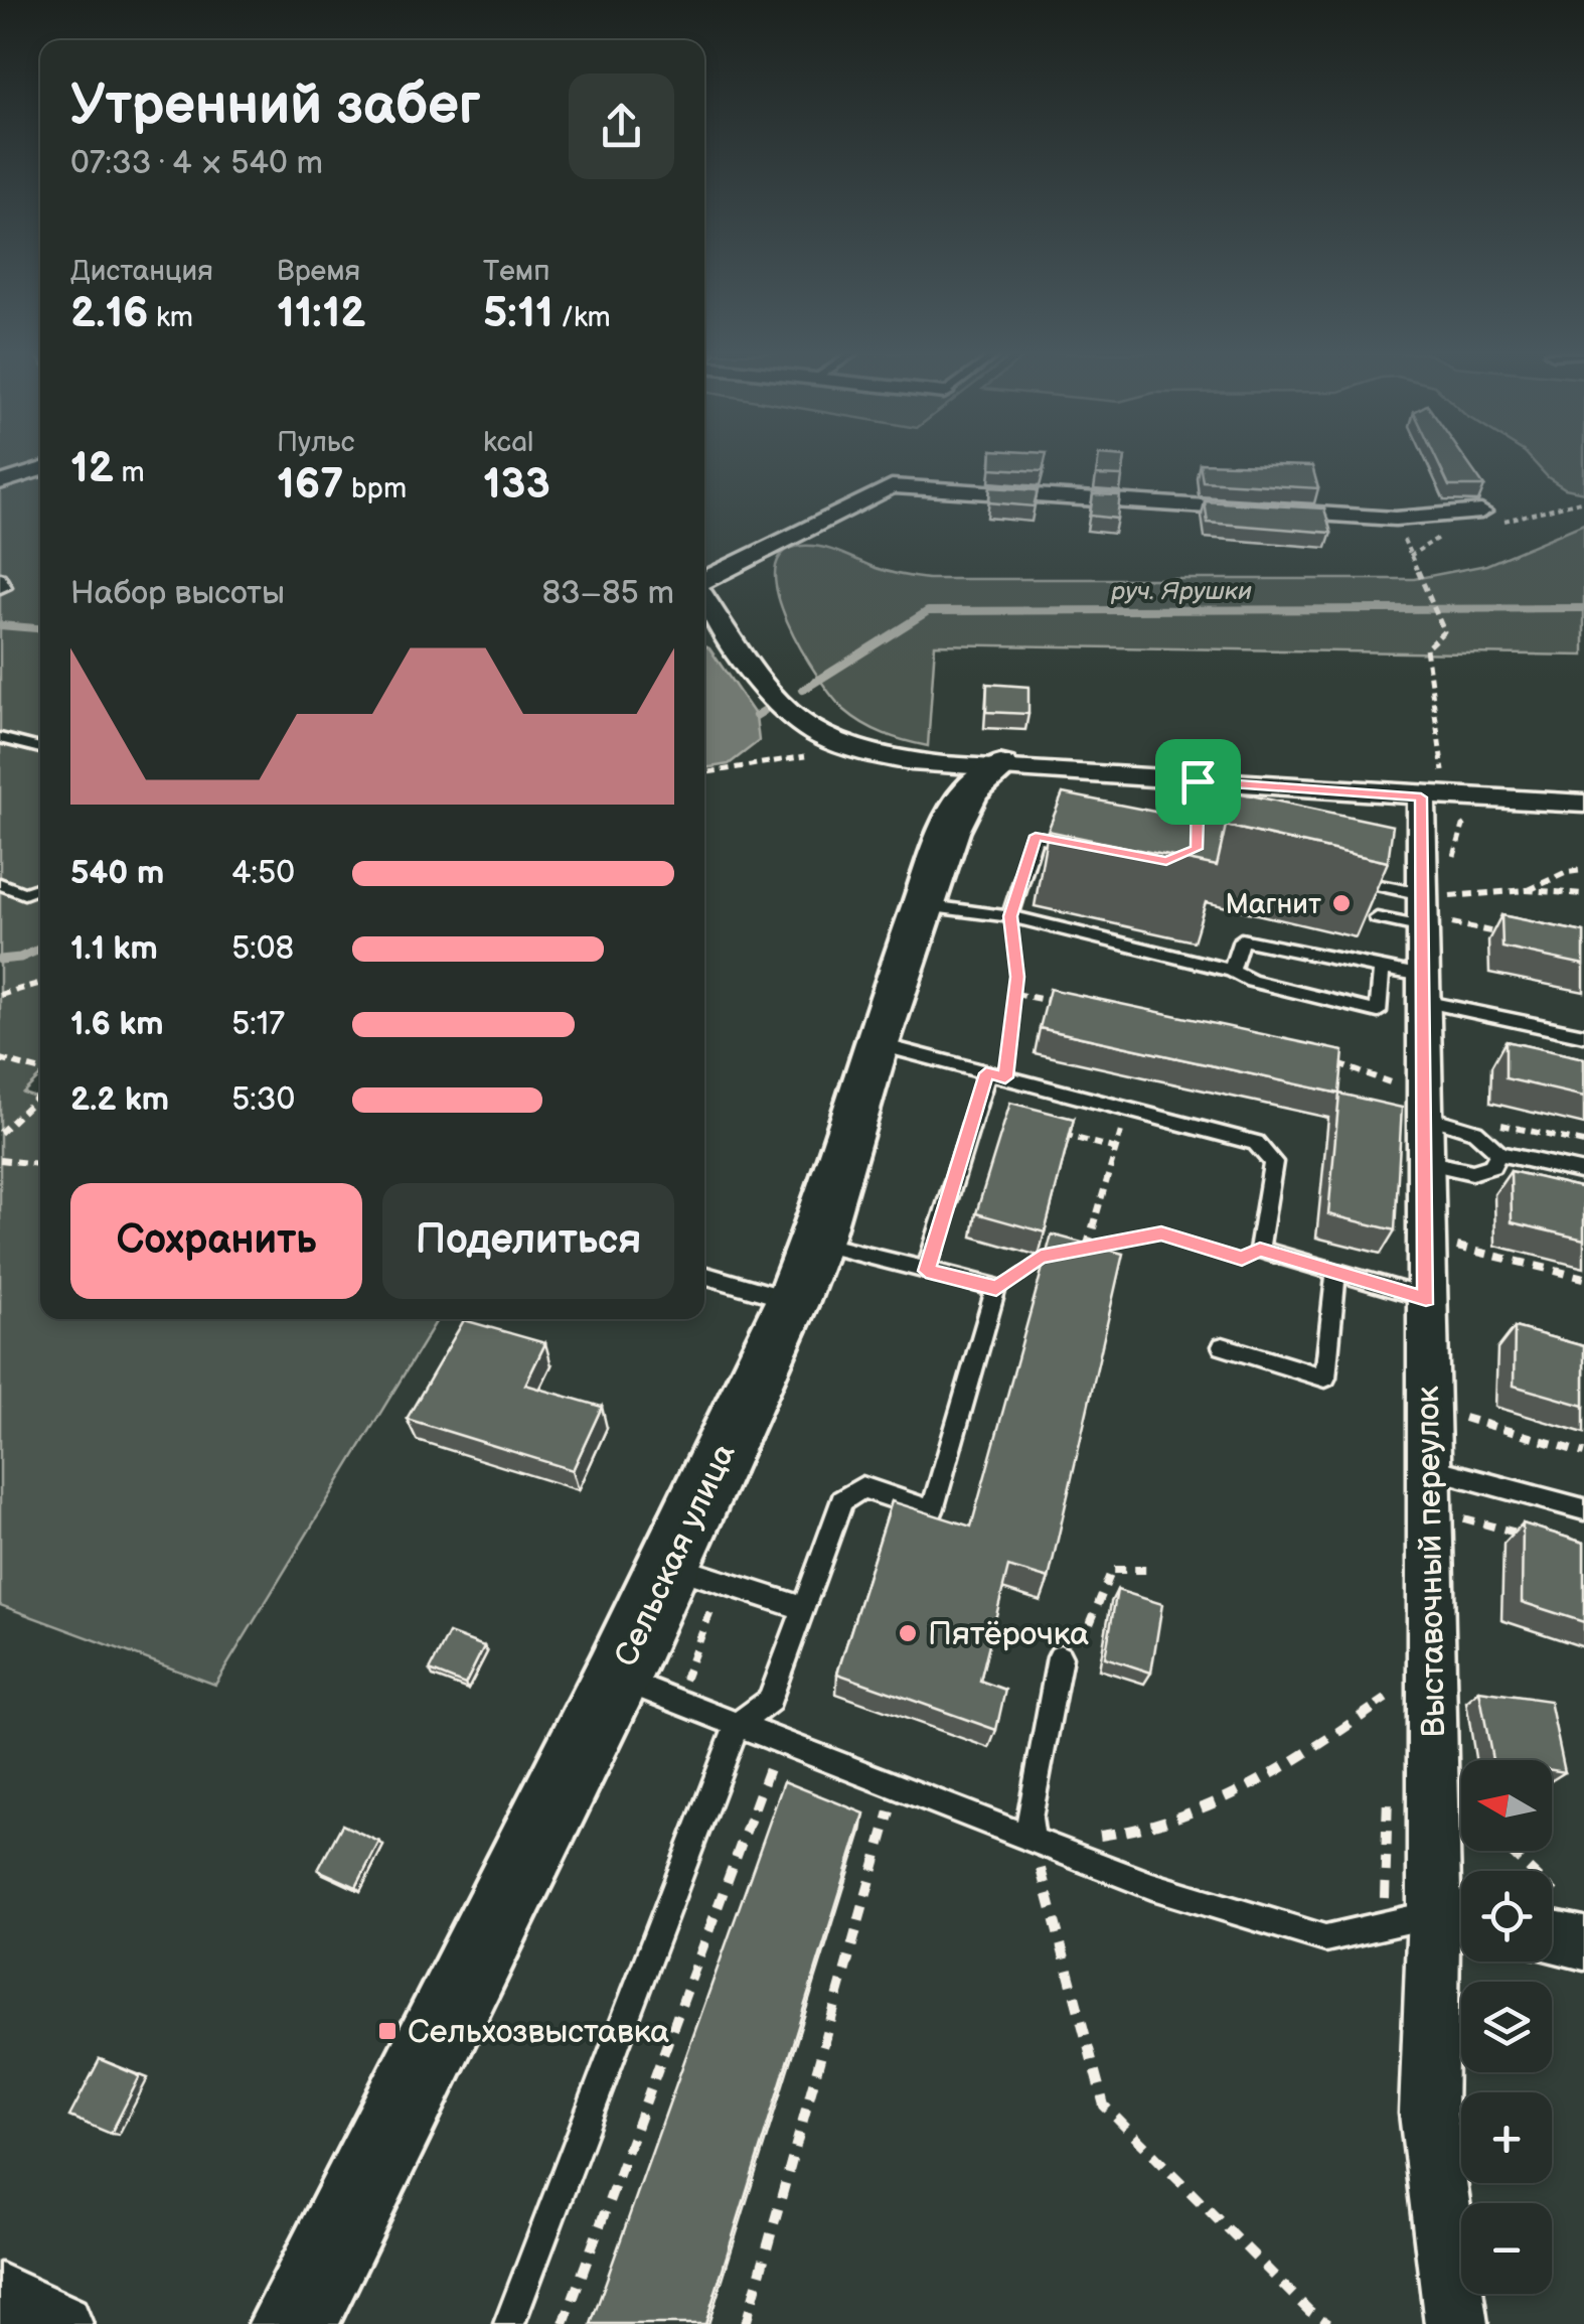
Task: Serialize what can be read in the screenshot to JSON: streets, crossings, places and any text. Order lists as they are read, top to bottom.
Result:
{
  "streets": {
    "street": ["Сельская улица", "Выставочный переулок"]
  },
  "water": ["руч. Ярушки"],
  "places": {
    "other": ["Магнит", "Пятёрочка"],
    "transit": ["Сельхозвыставка"]
  },
  "north": "left",
  "page": {
    "heading": ["Утренний забег", "07:33 · 4 × 540 m"],
    "stats": [
      ["Дистанция", "2.16 km"],
      ["Время", "11:12"],
      ["Темп", "5:11 /km"],
      ["12 m"],
      ["Пульс", "167 bpm"],
      ["kcal", "133"]
    ],
    "chart": ["Набор высоты", "83–85 m"],
    "list": [
      {
        "name": "540 m",
        "note": "4:50"
      },
      {
        "name": "1.1 km",
        "note": "5:08"
      },
      {
        "name": "1.6 km",
        "note": "5:17"
      },
      {
        "name": "2.2 km",
        "note": "5:30"
      }
    ],
    "buttons": ["Сохранить", "Поделиться"],
    "map_buttons": ["+", "−"]
  }
}
